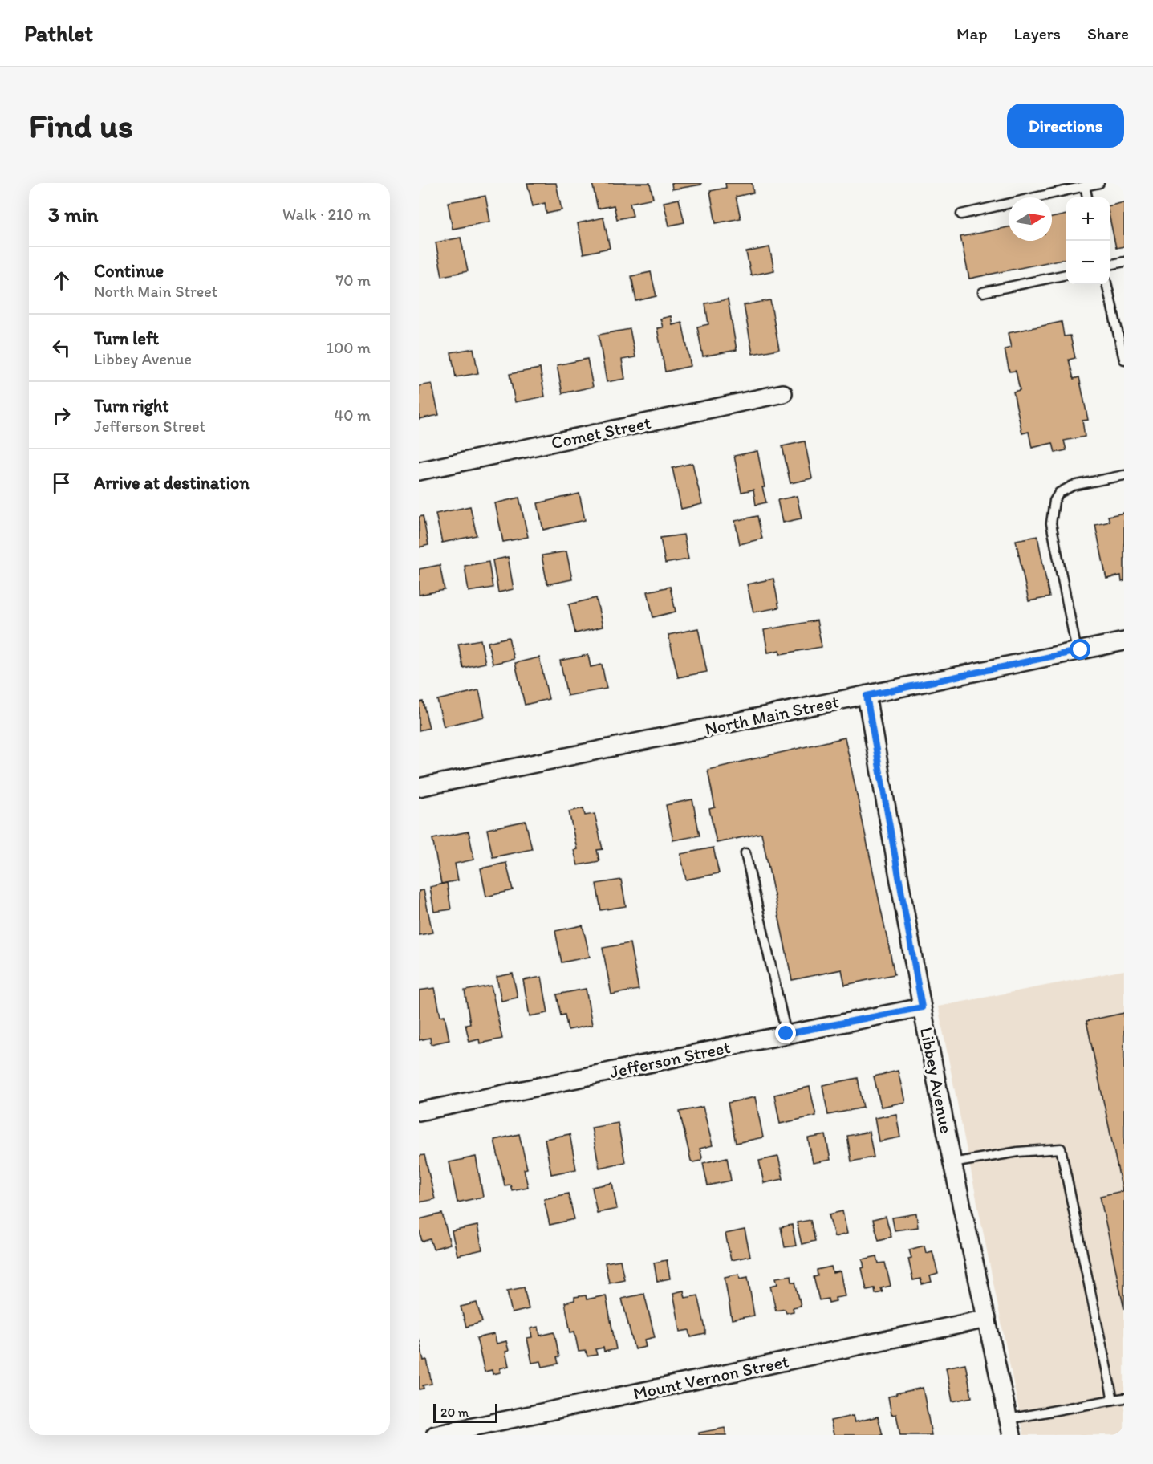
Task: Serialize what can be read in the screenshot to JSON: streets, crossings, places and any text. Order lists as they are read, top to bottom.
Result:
{
  "streets": {
    "street": [
      "Comet Street",
      "North Main Street",
      "Jefferson Street",
      "Libbey Avenue",
      "Mount Vernon Street"
    ]
  },
  "crossings": [
    ["North Main Street", "Libbey Avenue"],
    ["Jefferson Street", "Libbey Avenue"],
    ["Libbey Avenue", "Mount Vernon Street"]
  ],
  "scale_bar": "20 m",
  "north": "right",
  "page": {
    "header": "Pathlet",
    "nav": ["Map", "Layers", "Share"],
    "buttons": "Directions",
    "title": "Find us",
    "heading": ["3 min", "Walk · 210 m"],
    "map_buttons": ["+", "−"],
    "list": [
      ["Continue", "North Main Street", "70 m"],
      ["Turn left", "Libbey Avenue", "100 m"],
      ["Turn right", "Jefferson Street", "40 m"],
      "Arrive at destination"
    ],
    "scale": "20 m"
  }
}
